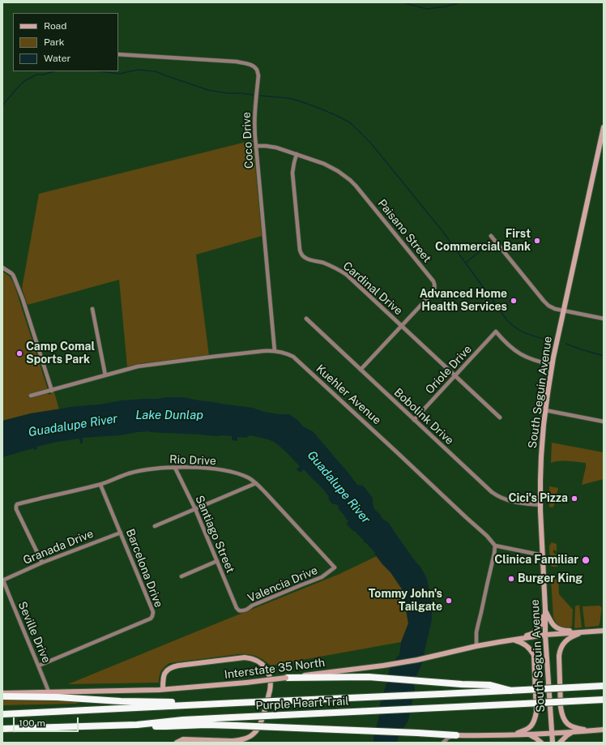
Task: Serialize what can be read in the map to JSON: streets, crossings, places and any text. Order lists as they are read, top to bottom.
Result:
{
  "streets": {
    "highway": ["Purple Heart Trail"],
    "main road": ["South Seguin Avenue", "Interstate 35 North"],
    "street": [
      "Coco Drive",
      "Paisano Street",
      "Cardinal Drive",
      "Oriole Drive",
      "Kuehler Avenue",
      "Bobolink Drive",
      "Rio Drive",
      "Santiago Street",
      "Granada Drive",
      "Barcelona Drive",
      "Valencia Drive",
      "Seville Drive"
    ]
  },
  "crossings": [
    ["Coco Drive", "Paisano Street"],
    ["Coco Drive", "Kuehler Avenue"],
    ["Paisano Street", "Cardinal Drive"],
    ["Paisano Street", "Bobolink Drive"],
    ["Cardinal Drive", "Oriole Drive"],
    ["Oriole Drive", "South Seguin Avenue"],
    ["Oriole Drive", "Bobolink Drive"],
    ["South Seguin Avenue", "Bobolink Drive"],
    ["South Seguin Avenue", "Interstate 35 North"],
    ["Rio Drive", "Santiago Street"],
    ["Rio Drive", "Granada Drive"],
    ["Rio Drive", "Barcelona Drive"],
    ["Rio Drive", "Valencia Drive"],
    ["Santiago Street", "Valencia Drive"],
    ["Granada Drive", "Barcelona Drive"],
    ["Granada Drive", "Seville Drive"],
    ["Barcelona Drive", "Seville Drive"],
    ["Seville Drive", "Interstate 35 North"]
  ],
  "water": ["Lake Dunlap", "Guadalupe River"],
  "places": [
    "First Commercial Bank",
    "Advanced Home Health Services",
    "Camp Comal Sports Park",
    "Cici's Pizza",
    "Clinica Familiar",
    "Burger King",
    "Tommy John's Tailgate"
  ],
  "legend": ["Road", "Park", "Water"],
  "scale_bar": "100 m"
}
